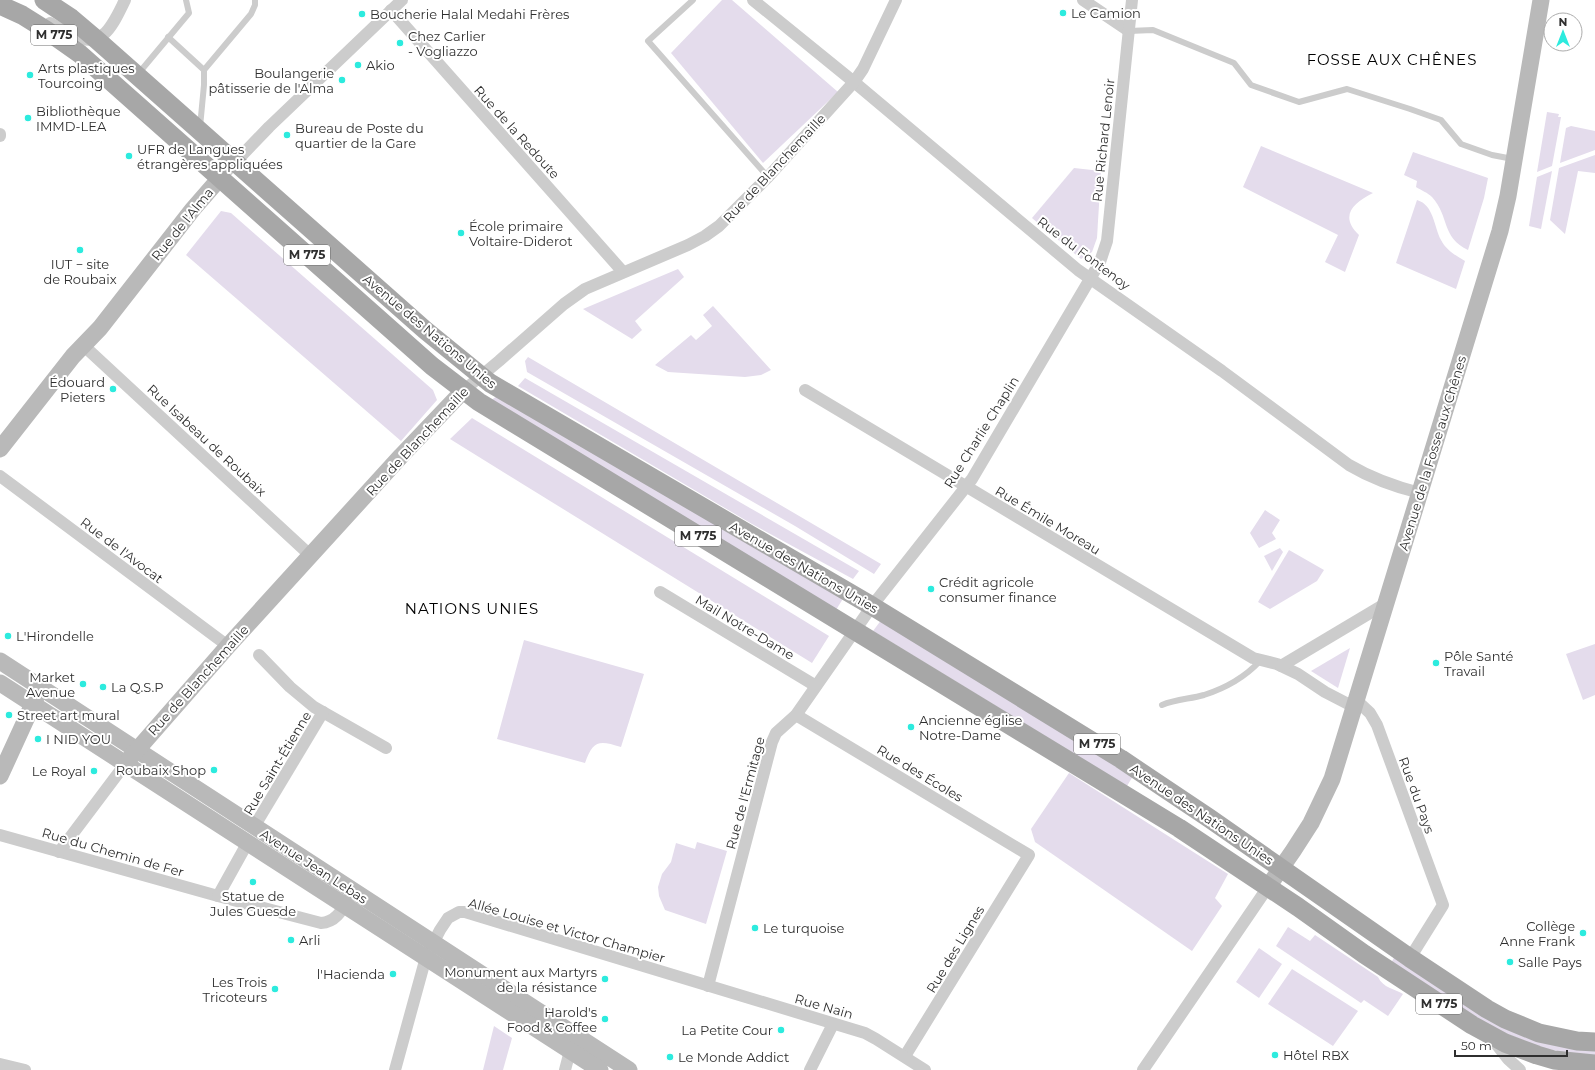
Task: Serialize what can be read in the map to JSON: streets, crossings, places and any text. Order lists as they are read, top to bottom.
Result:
{
  "streets": {
    "main road": ["M 775", "Avenue des Nations Unies"],
    "street": [
      "Rue de la Redoute",
      "Rue Richard Lenoir",
      "Rue de Blanchemaille",
      "Rue de l'Alma",
      "Rue du Fontenoy",
      "Rue Charlie Chaplin",
      "Rue Isabeau de Roubaix",
      "Avenue de la Fosse aux Chênes",
      "Rue Émile Moreau",
      "Rue de l'Avocat",
      "Mail Notre-Dame",
      "Rue Saint-Étienne",
      "Rue des Écoles",
      "Rue de l'Ermitage",
      "Rue du Pays",
      "Rue du Chemin de Fer",
      "Avenue Jean Lebas",
      "Allée Louise et Victor Champier",
      "Rue des Lignes",
      "Rue Nain"
    ]
  },
  "crossings": [
    ["Rue de la Redoute", "Rue de Blanchemaille"],
    ["Rue de la Redoute", "Rue de l'Alma"],
    ["Rue Richard Lenoir", "Rue du Fontenoy"],
    ["Rue Richard Lenoir", "Rue Charlie Chaplin"],
    ["Rue de Blanchemaille", "Rue du Fontenoy"],
    ["Rue de Blanchemaille", "Avenue des Nations Unies"],
    ["Rue de Blanchemaille", "Rue Isabeau de Roubaix"],
    ["Rue de Blanchemaille", "Rue de l'Avocat"],
    ["Rue de Blanchemaille", "Rue du Chemin de Fer"],
    ["Rue de Blanchemaille", "Avenue Jean Lebas"],
    ["Rue de l'Alma", "Avenue des Nations Unies"],
    ["Rue de l'Alma", "Rue Isabeau de Roubaix"],
    ["Rue du Fontenoy", "Rue Charlie Chaplin"],
    ["Rue du Fontenoy", "Avenue de la Fosse aux Chênes"],
    ["Avenue des Nations Unies", "Rue Charlie Chaplin"],
    ["Avenue des Nations Unies", "Avenue de la Fosse aux Chênes"],
    ["Avenue des Nations Unies", "Rue de l'Ermitage"],
    ["Avenue des Nations Unies", "Rue du Pays"],
    ["Rue Charlie Chaplin", "Rue Émile Moreau"],
    ["Rue Charlie Chaplin", "Rue de l'Ermitage"],
    ["Avenue de la Fosse aux Chênes", "Rue Émile Moreau"],
    ["Avenue de la Fosse aux Chênes", "Rue du Pays"],
    ["Rue Émile Moreau", "Rue du Pays"],
    ["Mail Notre-Dame", "Rue de l'Ermitage"],
    ["Rue Saint-Étienne", "Avenue Jean Lebas"],
    ["Rue des Écoles", "Rue de l'Ermitage"],
    ["Rue des Écoles", "Rue des Lignes"],
    ["Rue de l'Ermitage", "Allée Louise et Victor Champier"],
    ["Rue de l'Ermitage", "Rue Nain"],
    ["Rue du Chemin de Fer", "Avenue Jean Lebas"],
    ["Avenue Jean Lebas", "Allée Louise et Victor Champier"],
    ["Allée Louise et Victor Champier", "Rue Nain"],
    ["Rue des Lignes", "Rue Nain"]
  ],
  "districts": ["FOSSE AUX CHÊNES", "NATIONS UNIES"],
  "places": [
    "Le Camion",
    "Boucherie Halal Medahi Frères",
    "Chez Carlier - Vogliazzo",
    "Akio",
    "Arts plastiques Tourcoing",
    "Boulangerie pâtisserie de l'Alma",
    "Bibliothèque IMMD-LEA",
    "Bureau de Poste du quartier de la Gare",
    "UFR de Langues étrangères appliquées",
    "École primaire Voltaire-Diderot",
    "IUT − site de Roubaix",
    "Édouard Pieters",
    "Crédit agricole consumer finance",
    "L'Hirondelle",
    "Pôle Santé Travail",
    "Market Avenue",
    "La Q.S.P",
    "Street art mural",
    "Ancienne église Notre-Dame",
    "I NID YOU",
    "Roubaix Shop",
    "Le Royal",
    "Statue de Jules Guesde",
    "Le turquoise",
    "Collège Anne Frank",
    "Arli",
    "Salle Pays",
    "l'Hacienda",
    "Monument aux Martyrs de la résistance",
    "Les Trois Tricoteurs",
    "Harold's Food & Coffee",
    "La Petite Cour",
    "Hôtel RBX",
    "Le Monde Addict"
  ],
  "scale_bar": "50 m",
  "north": "top"
}
